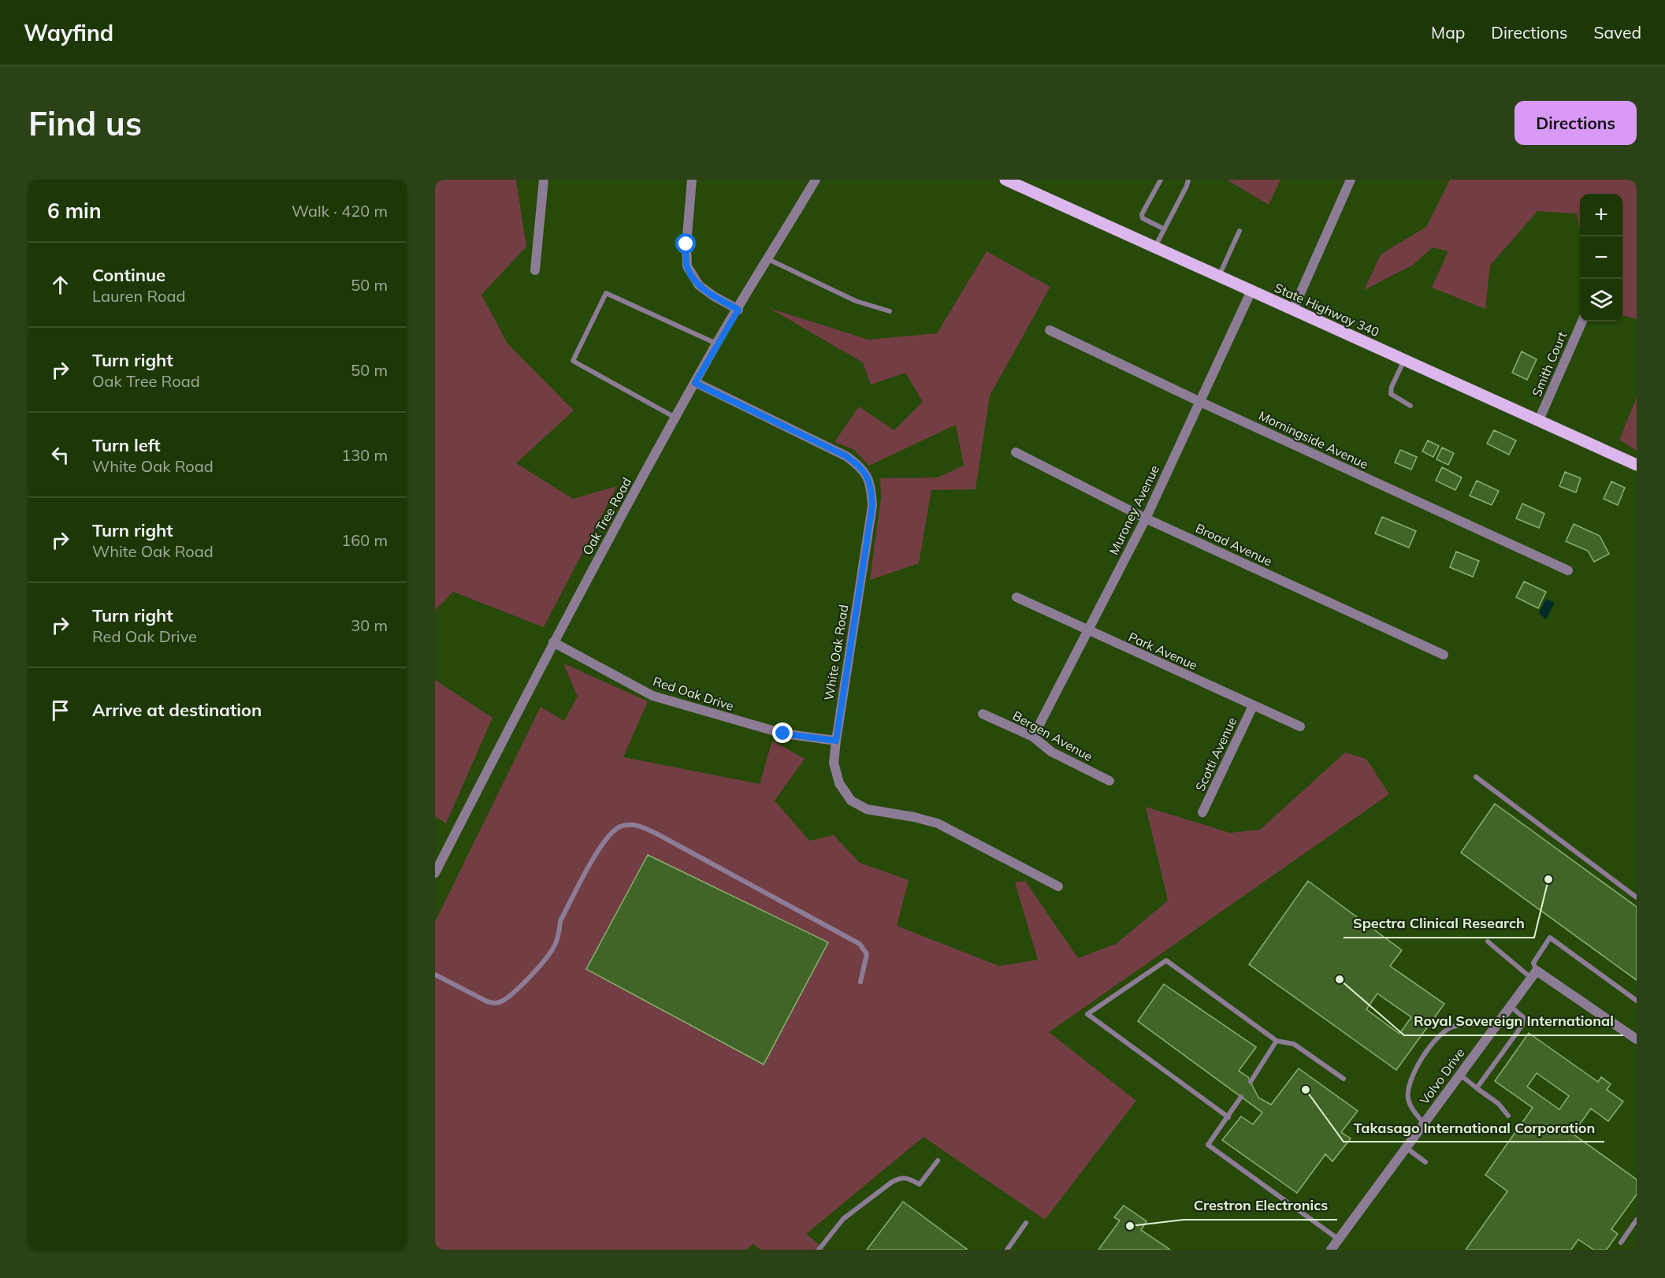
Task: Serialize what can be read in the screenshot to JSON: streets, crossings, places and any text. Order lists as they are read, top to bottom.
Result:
{
  "streets": {
    "main road": ["State Highway 340"],
    "street": [
      "Smith Court",
      "Morningside Avenue",
      "Muroney Avenue",
      "Oak Tree Road",
      "Broad Avenue",
      "Park Avenue",
      "White Oak Road",
      "Red Oak Drive",
      "Bergen Avenue",
      "Scotti Avenue",
      "Volvo Drive"
    ]
  },
  "crossings": [
    ["State Highway 340", "Smith Court"],
    ["State Highway 340", "Muroney Avenue"],
    ["Morningside Avenue", "Muroney Avenue"],
    ["Muroney Avenue", "Broad Avenue"],
    ["Muroney Avenue", "Park Avenue"],
    ["Muroney Avenue", "Bergen Avenue"],
    ["Oak Tree Road", "White Oak Road"],
    ["Oak Tree Road", "Red Oak Drive"],
    ["Park Avenue", "Scotti Avenue"],
    ["White Oak Road", "Red Oak Drive"]
  ],
  "places": [
    "Spectra Clinical Research",
    "Royal Sovereign International",
    "Takasago International Corporation",
    "Crestron Electronics"
  ],
  "page": {
    "header": "Wayfind",
    "nav": ["Map", "Directions", "Saved"],
    "buttons": "Directions",
    "title": "Find us",
    "heading": ["6 min", "Walk · 420 m"],
    "map_buttons": ["+", "−"],
    "list": [
      ["Continue", "Lauren Road", "50 m"],
      ["Turn right", "Oak Tree Road", "50 m"],
      ["Turn left", "White Oak Road", "130 m"],
      ["Turn right", "White Oak Road", "160 m"],
      ["Turn right", "Red Oak Drive", "30 m"],
      "Arrive at destination"
    ]
  }
}
